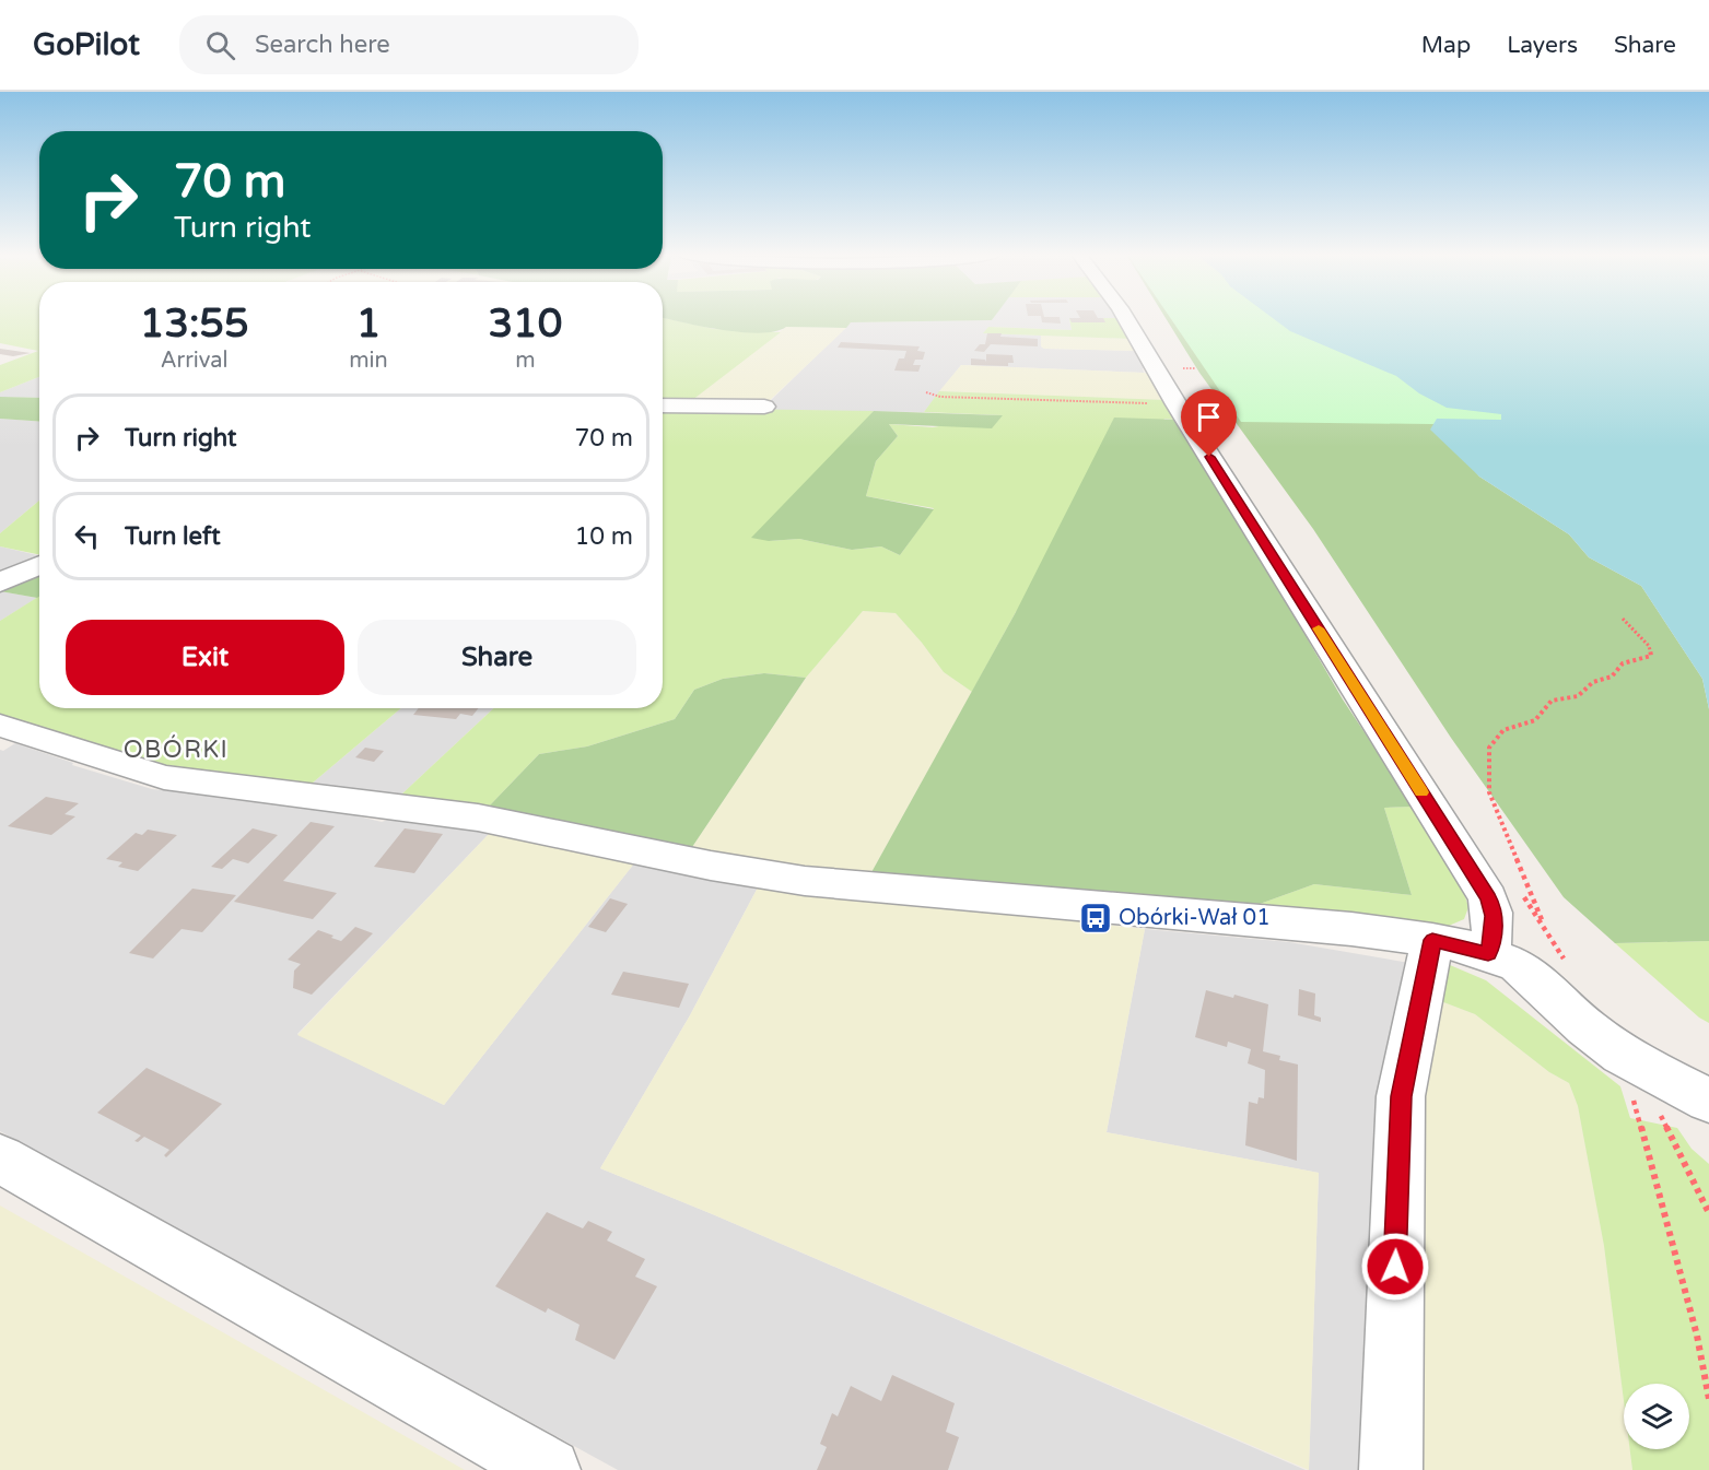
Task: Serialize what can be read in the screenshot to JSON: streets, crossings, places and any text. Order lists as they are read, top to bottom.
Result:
{
  "districts": ["OBÓRKI"],
  "places": {
    "bus stop": ["Obórki-Wał 01"]
  },
  "page": {
    "header": "GoPilot",
    "search": "Search here",
    "nav": ["Map", "Layers", "Share"],
    "turn": ["70 m", "Turn right"],
    "eta": [
      "13:55",
      "Arrival",
      "1",
      "min",
      "310",
      "m"
    ],
    "list": [
      {
        "name": "Turn right",
        "value": "70 m"
      },
      {
        "name": "Turn left",
        "value": "10 m"
      }
    ],
    "buttons": ["Exit", "Share"]
  }
}
